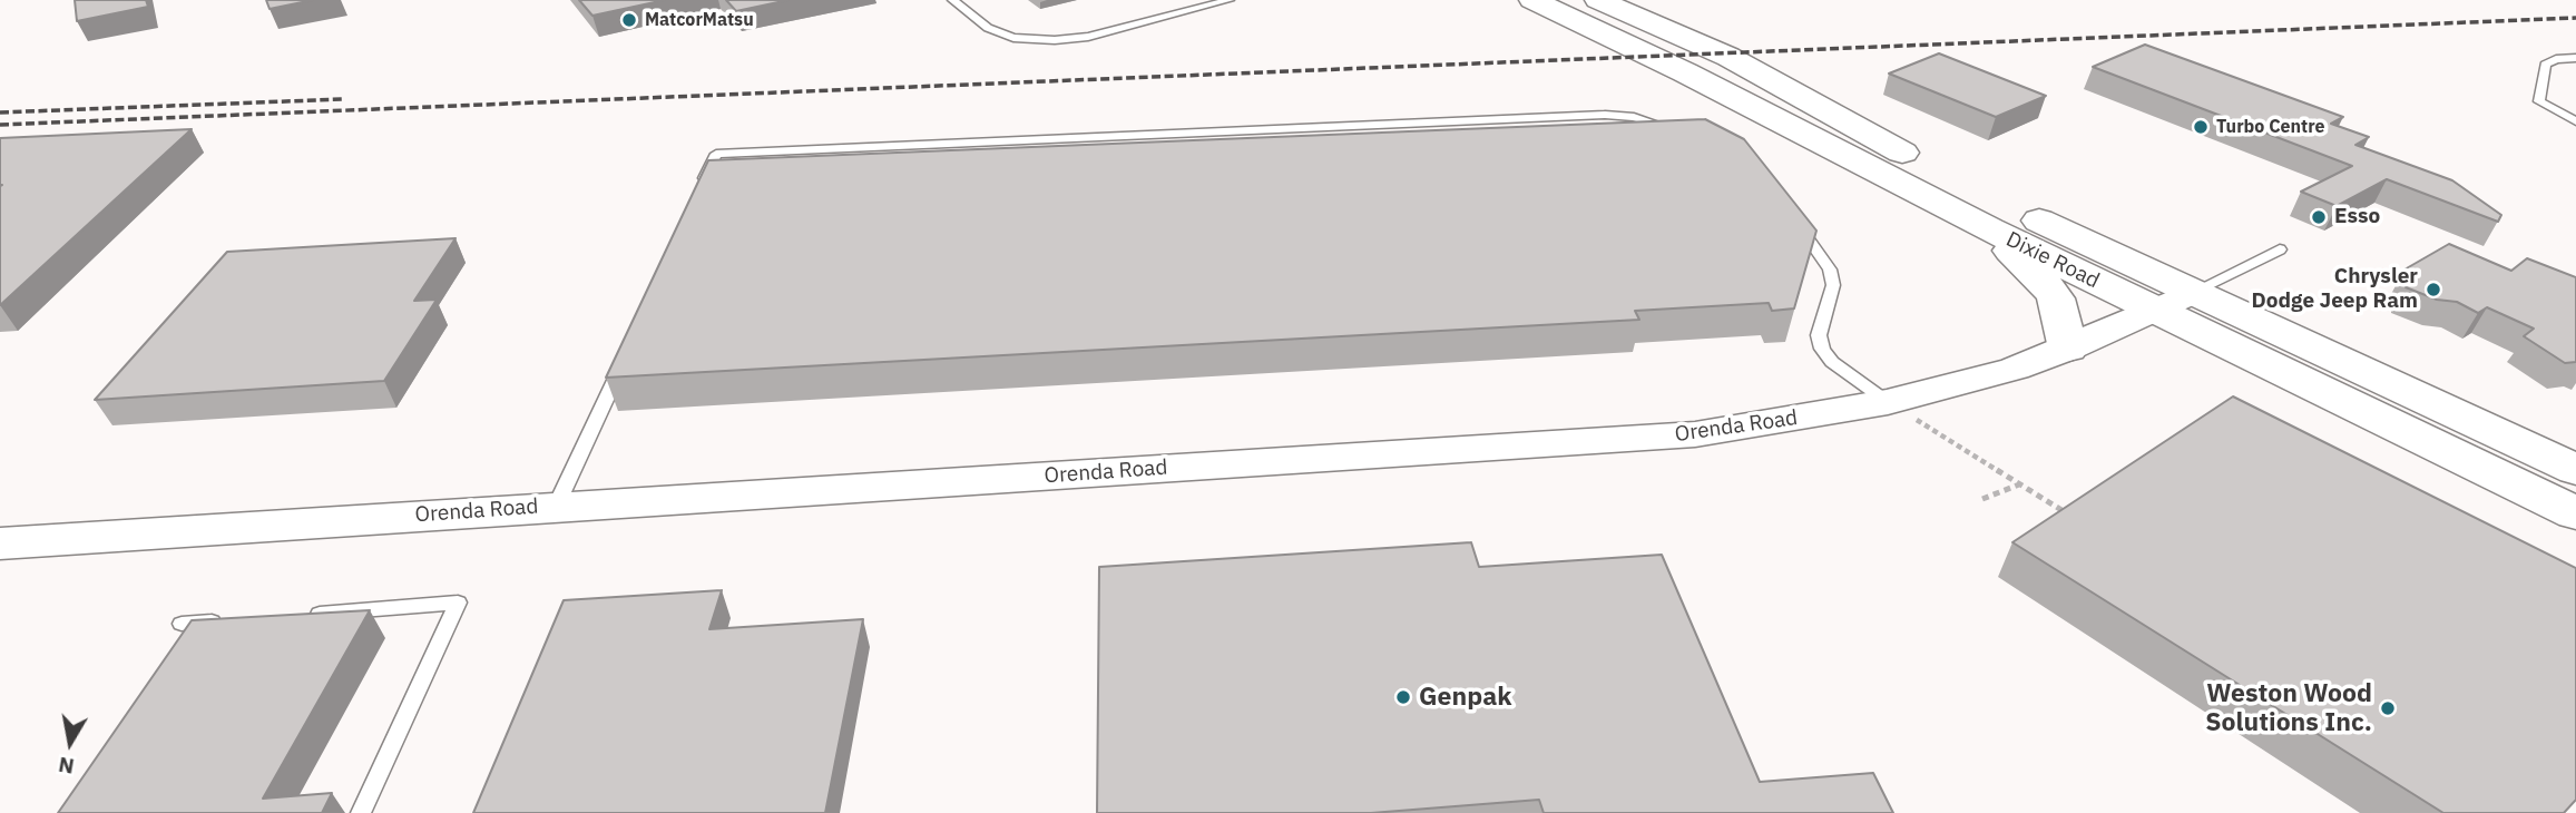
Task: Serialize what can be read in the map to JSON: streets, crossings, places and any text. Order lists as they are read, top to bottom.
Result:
{
  "streets": {
    "main road": ["Dixie Road"],
    "street": ["Orenda Road"]
  },
  "crossings": [
    ["Dixie Road", "Orenda Road"]
  ],
  "places": [
    "MatcorMatsu",
    "Turbo Centre",
    "Esso",
    "Chrysler Dodge Jeep Ram",
    "Genpak",
    "Weston Wood Solutions Inc."
  ],
  "north": "bottom"
}
